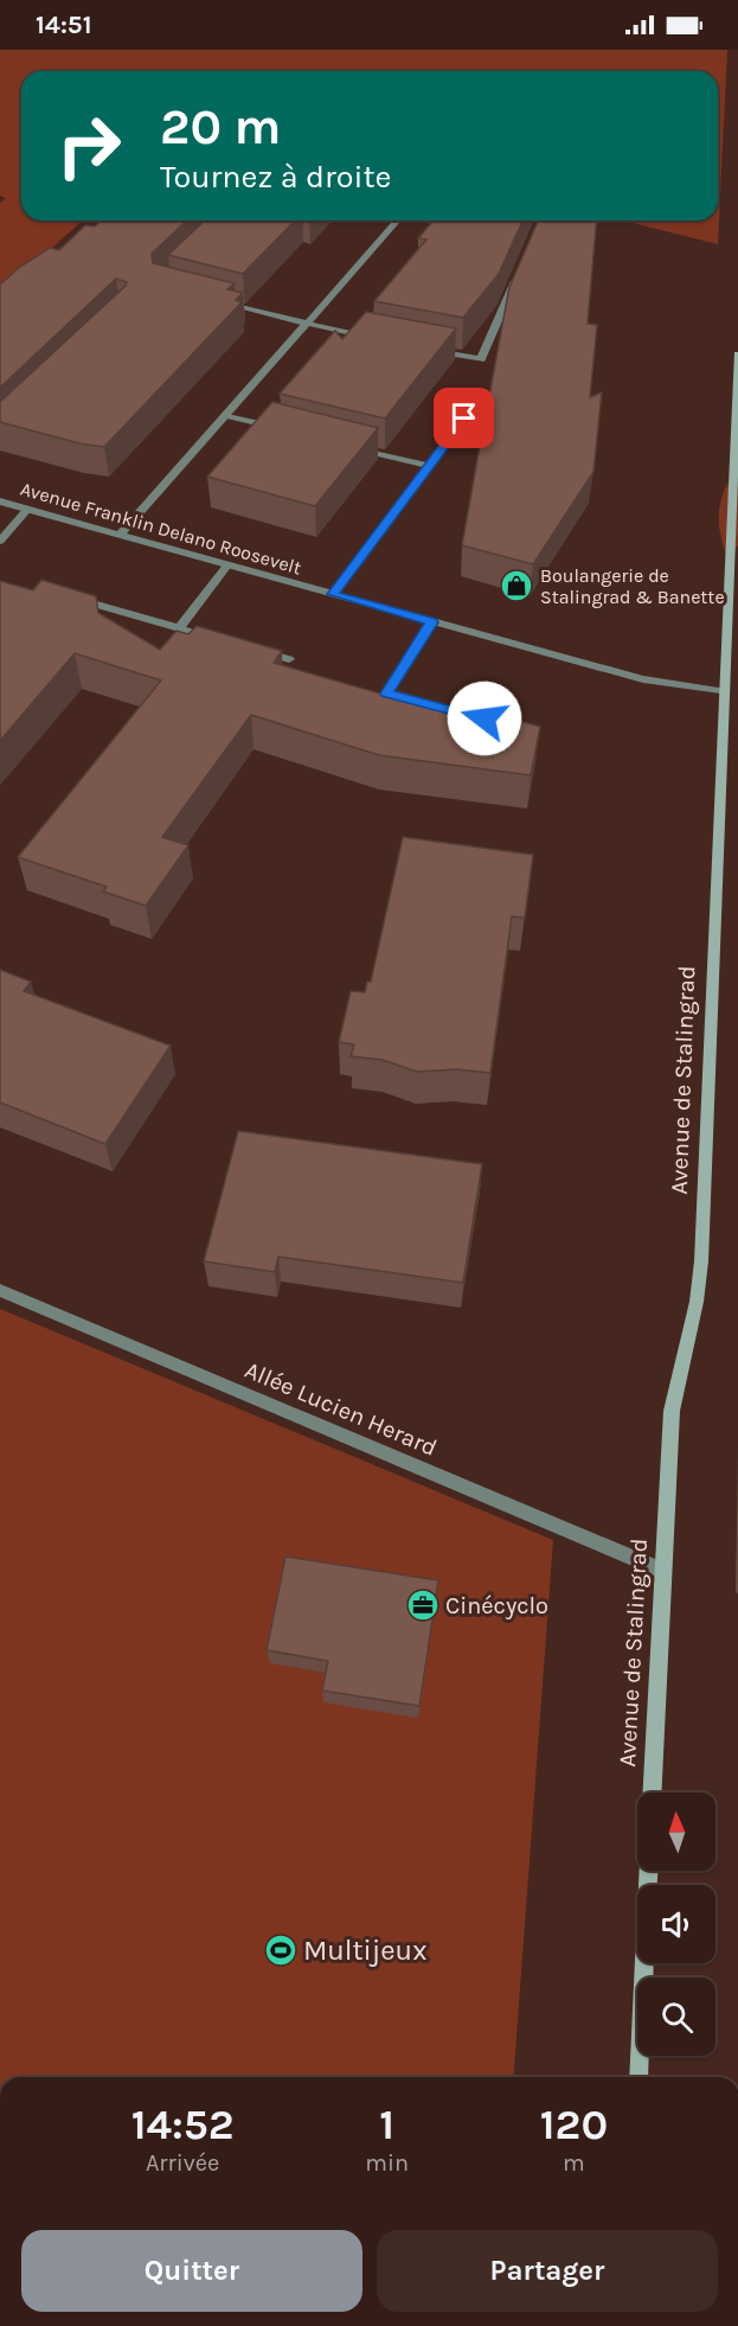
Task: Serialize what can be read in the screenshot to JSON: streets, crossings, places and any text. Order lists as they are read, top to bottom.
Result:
{
  "streets": {
    "street": ["Avenue Franklin Delano Roosevelt", "Avenue de Stalingrad", "Allée Lucien Herard"]
  },
  "crossings": [
    ["Avenue Franklin Delano Roosevelt", "Avenue de Stalingrad"],
    ["Avenue de Stalingrad", "Allée Lucien Herard"]
  ],
  "places": {
    "shop": ["Boulangerie de Stalingrad & Banette"],
    "office": ["Cinécyclo"],
    "sports": ["Multijeux"]
  },
  "north": "top",
  "page": {
    "status": "14:51",
    "turn": ["20 m", "Tournez à droite"],
    "eta": [
      "14:52",
      "Arrivée",
      "1",
      "min",
      "120",
      "m"
    ],
    "buttons": ["Quitter", "Partager"]
  }
}
